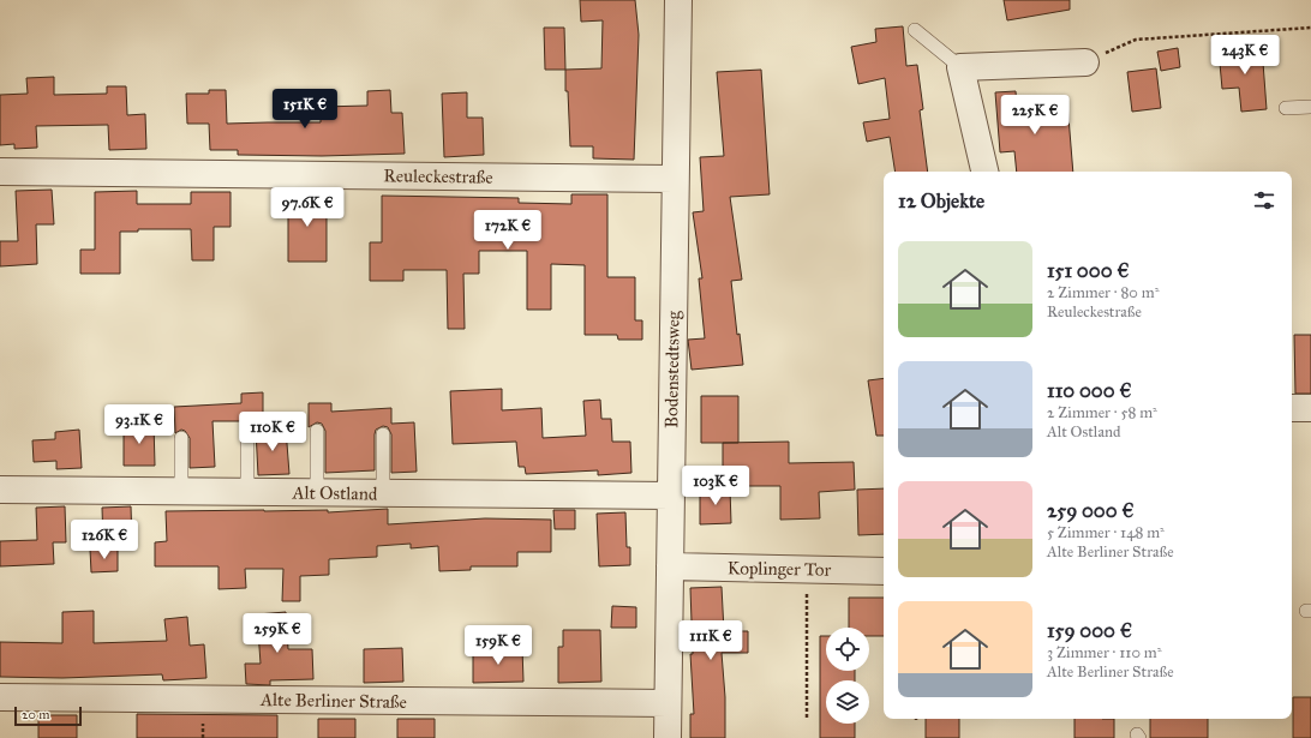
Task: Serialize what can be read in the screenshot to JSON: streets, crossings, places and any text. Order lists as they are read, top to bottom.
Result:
{
  "streets": {
    "street": [
      "Reuleckestraße",
      "Bodenstedtsweg",
      "Alt Ostland",
      "Koplinger Tor",
      "Alte Berliner Straße"
    ]
  },
  "crossings": [
    ["Reuleckestraße", "Bodenstedtsweg"],
    ["Bodenstedtsweg", "Alt Ostland"],
    ["Bodenstedtsweg", "Koplinger Tor"],
    ["Bodenstedtsweg", "Alte Berliner Straße"]
  ],
  "scale_bar": "20 m",
  "page": {
    "price": [
      "243K €",
      "151K €",
      "225K €",
      "97.6K €",
      "172K €",
      "93.1K €",
      "110K €",
      "103K €",
      "126K €",
      "259K €",
      "111K €",
      "159K €"
    ],
    "heading": "12 Objekte",
    "list": [
      {
        "name": "151 000 €",
        "note": "2 Zimmer · 80 m² · Reuleckestraße"
      },
      {
        "name": "110 000 €",
        "note": "2 Zimmer · 58 m² · Alt Ostland"
      },
      {
        "name": "259 000 €",
        "note": "5 Zimmer · 148 m² · Alte Berliner Straße"
      },
      {
        "name": "159 000 €",
        "note": "3 Zimmer · 110 m² · Alte Berliner Straße"
      }
    ],
    "scale": "20 m"
  }
}
